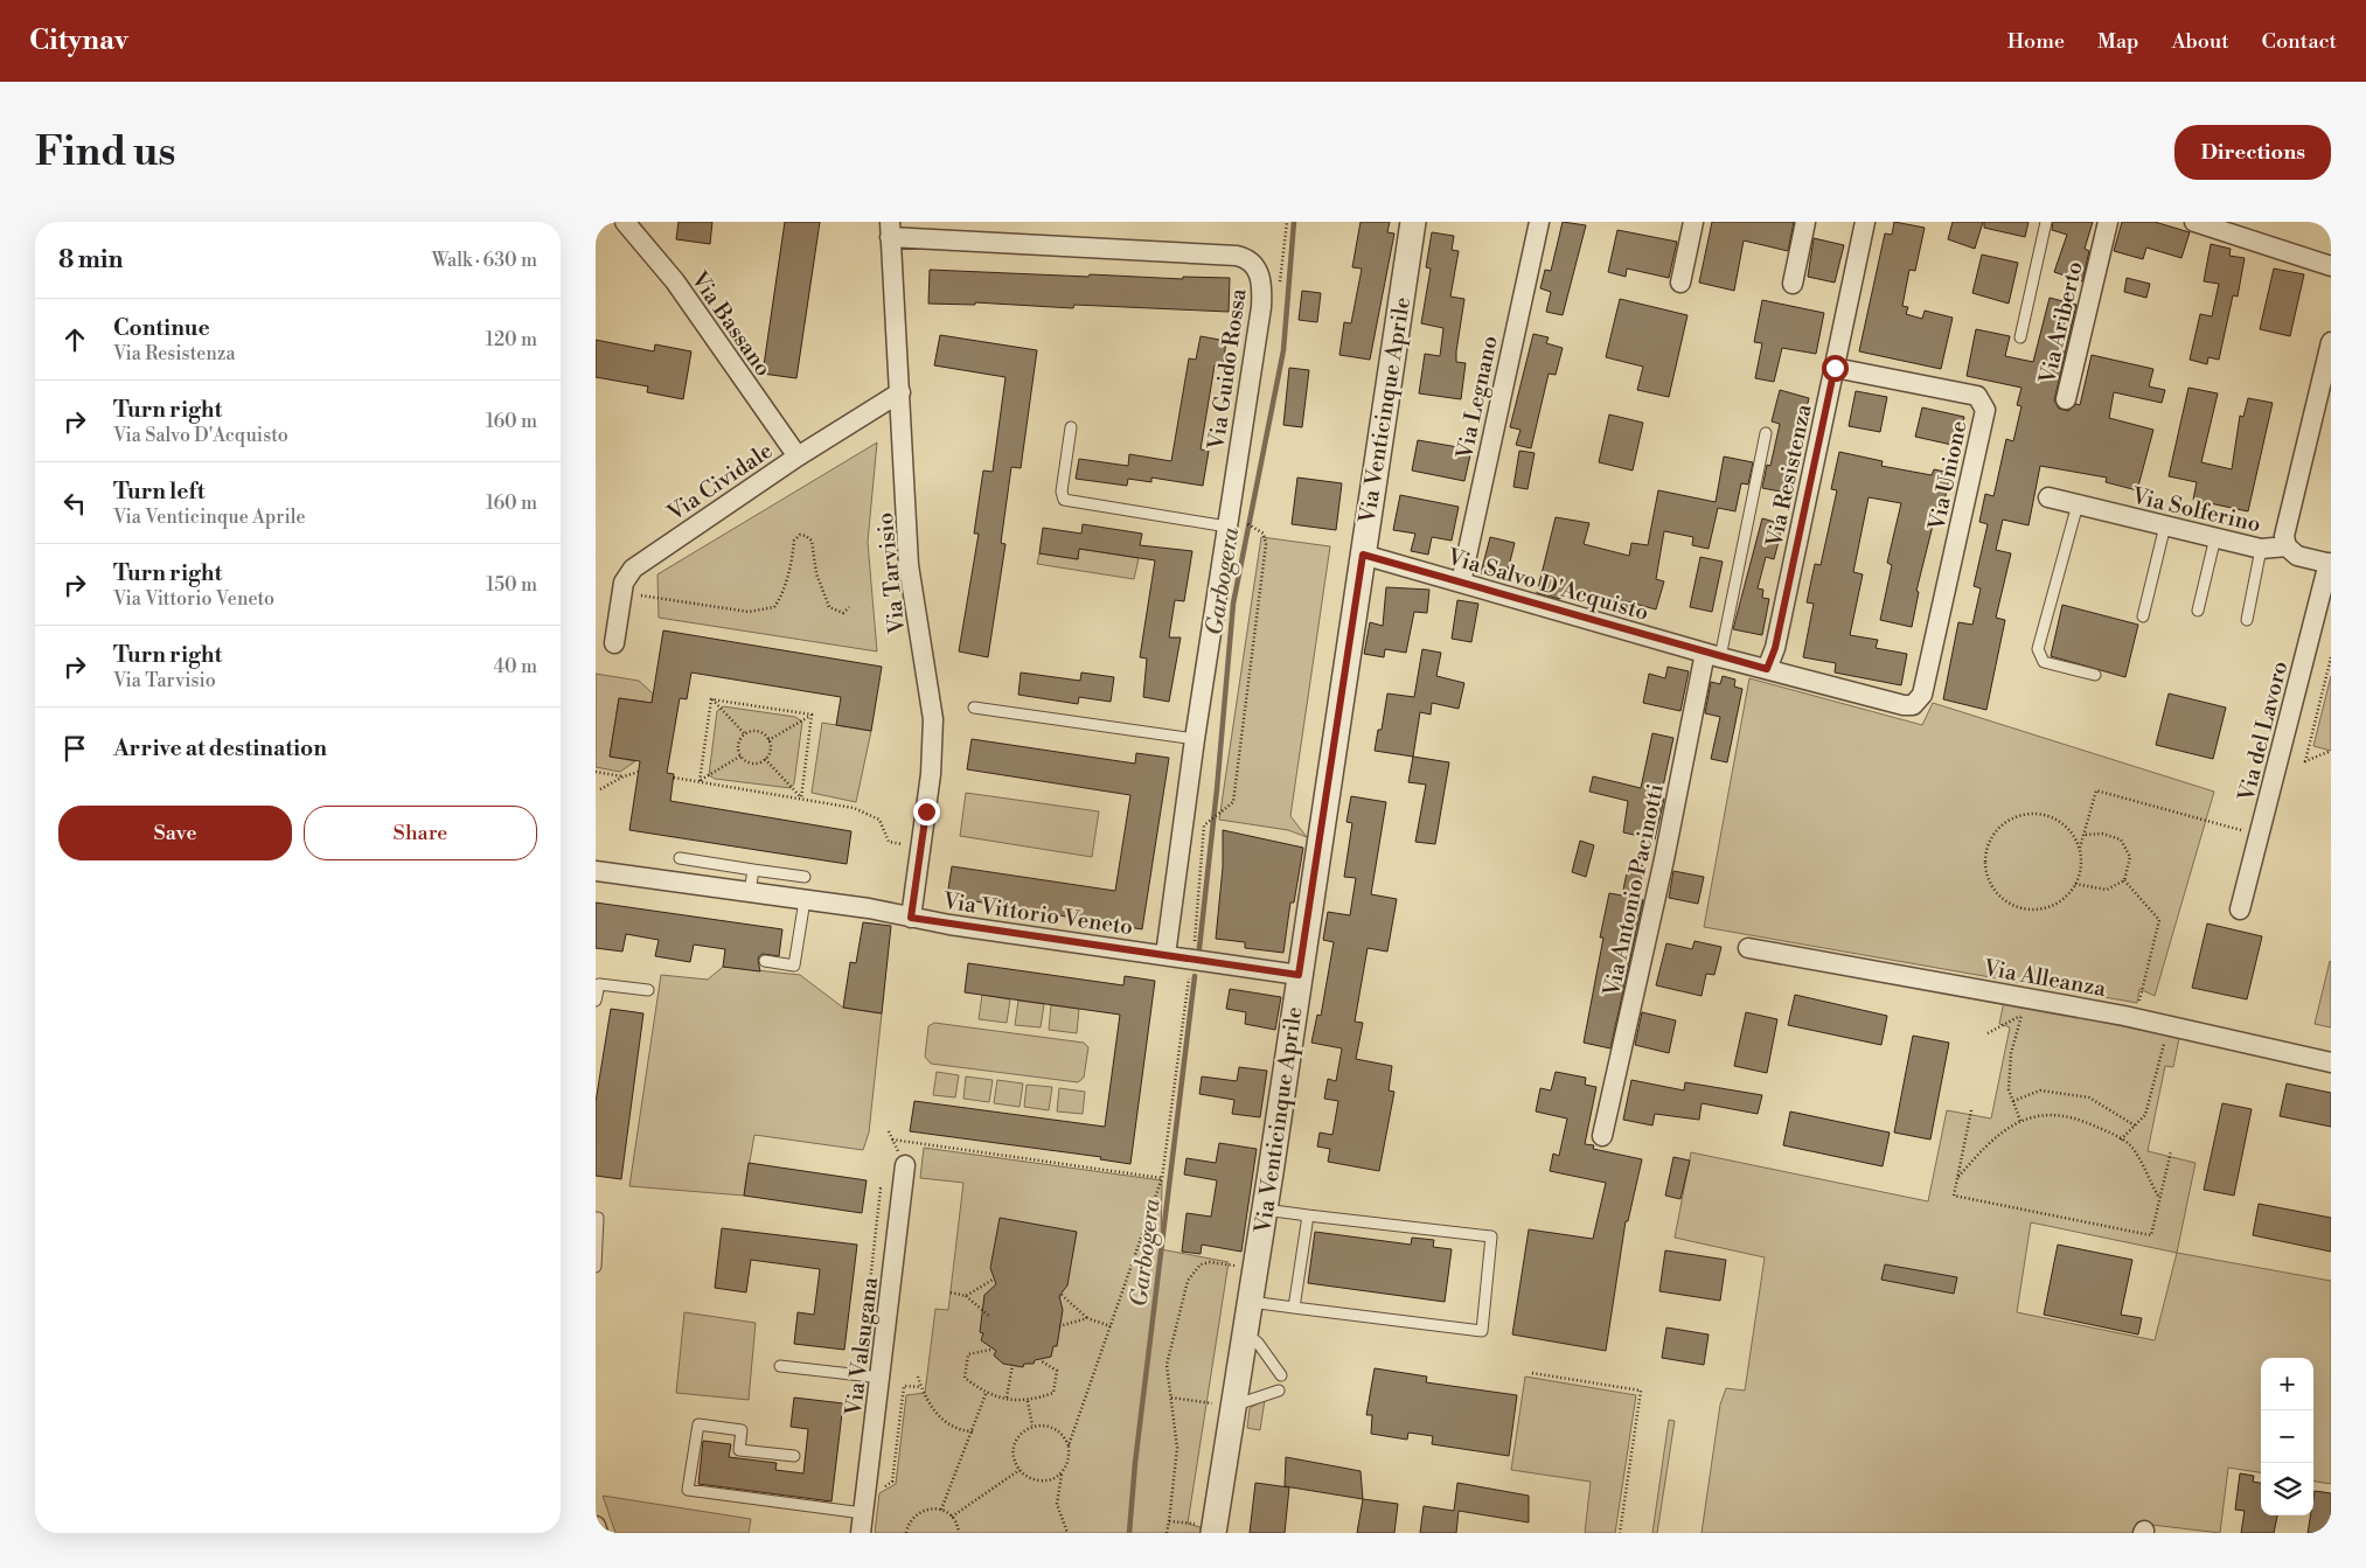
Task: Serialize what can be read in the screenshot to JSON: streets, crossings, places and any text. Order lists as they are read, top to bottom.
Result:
{
  "streets": {
    "street": [
      "Via Ariberto",
      "Via Bassano",
      "Via Guido Rossa",
      "Via Legnano",
      "Via Venticinque Aprile",
      "Via Resistenza",
      "Via Unione",
      "Via Cividale",
      "Via Solferino",
      "Via Tarvisio",
      "Via Salvo D'Acquisto",
      "Via del Lavoro",
      "Via Antonio Pacinotti",
      "Via Vittorio Veneto",
      "Via Alleanza",
      "Via Valsugana"
    ]
  },
  "crossings": [
    ["Via Bassano", "Via Cividale"],
    ["Via Guido Rossa", "Via Tarvisio"],
    ["Via Guido Rossa", "Via Vittorio Veneto"],
    ["Via Legnano", "Via Salvo D'Acquisto"],
    ["Via Venticinque Aprile", "Via Salvo D'Acquisto"],
    ["Via Venticinque Aprile", "Via Vittorio Veneto"],
    ["Via Resistenza", "Via Unione"],
    ["Via Resistenza", "Via Salvo D'Acquisto"],
    ["Via Unione", "Via Salvo D'Acquisto"],
    ["Via Cividale", "Via Tarvisio"],
    ["Via Solferino", "Via del Lavoro"],
    ["Via Tarvisio", "Via Vittorio Veneto"],
    ["Via Salvo D'Acquisto", "Via Antonio Pacinotti"]
  ],
  "water": ["Garbogera"],
  "page": {
    "header": "Citynav",
    "nav": [
      "Home",
      "Map",
      "About",
      "Contact"
    ],
    "buttons": [
      "Directions",
      ["Save", "Share"]
    ],
    "title": "Find us",
    "heading": ["8 min", "Walk · 630 m"],
    "list": [
      ["Continue", "Via Resistenza", "120 m"],
      ["Turn right", "Via Salvo D'Acquisto", "160 m"],
      ["Turn left", "Via Venticinque Aprile", "160 m"],
      ["Turn right", "Via Vittorio Veneto", "150 m"],
      ["Turn right", "Via Tarvisio", "40 m"],
      "Arrive at destination"
    ],
    "map_buttons": ["+", "−"]
  }
}
